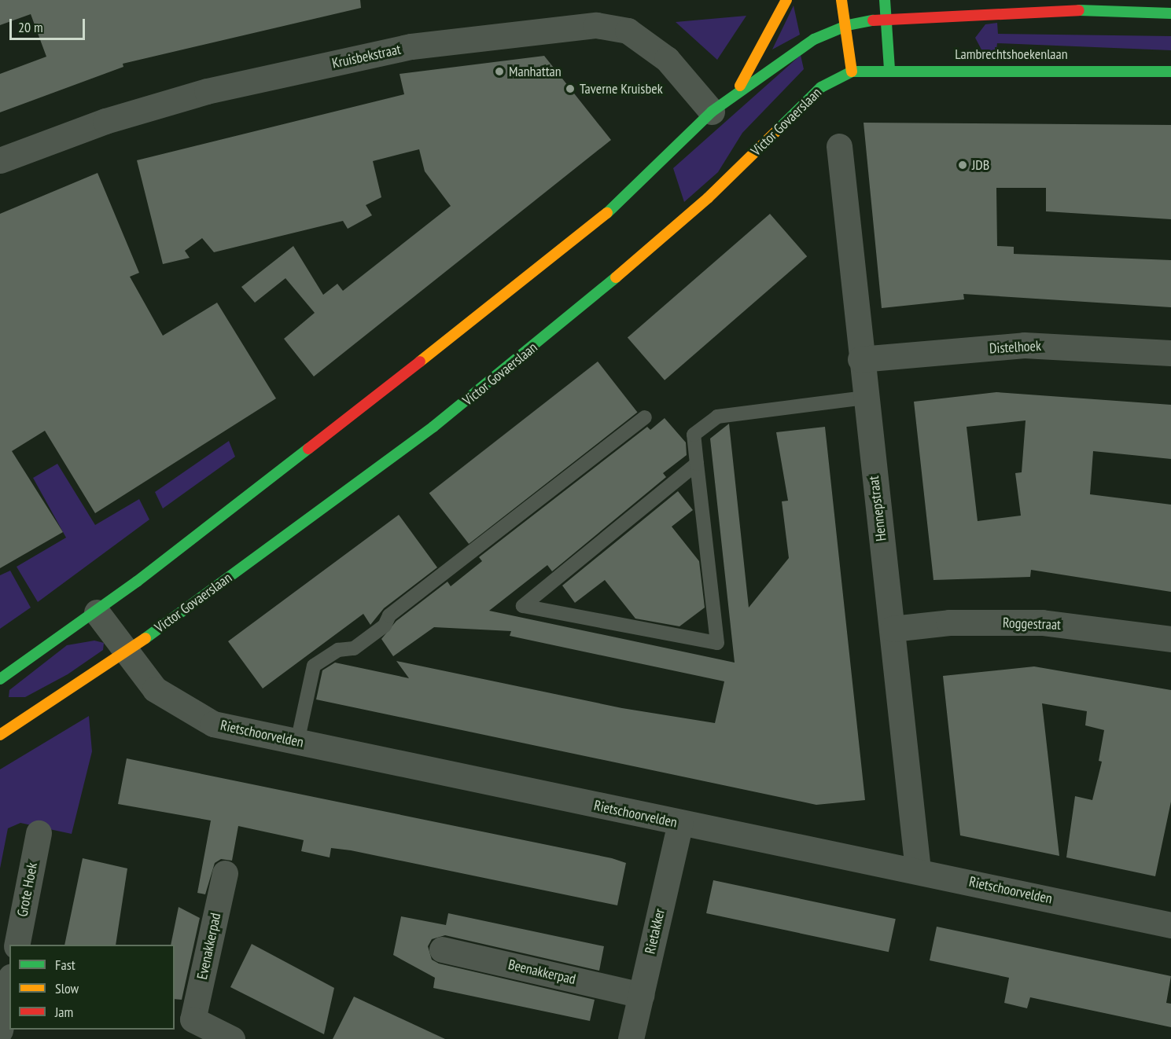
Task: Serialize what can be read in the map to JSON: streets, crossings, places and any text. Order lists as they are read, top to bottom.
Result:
{
  "streets": {
    "street": [
      "Lambrechtshoekenlaan",
      "Kruisbekstraat",
      "Victor Govaerslaan",
      "Distelhoek",
      "Hennepstraat",
      "Roggestraat",
      "Rietschoorvelden",
      "Grote Hoek",
      "Rietakker",
      "Evenakkerpad",
      "Beenakkerpad"
    ]
  },
  "crossings": [
    ["Lambrechtshoekenlaan", "Victor Govaerslaan"],
    ["Victor Govaerslaan", "Rietschoorvelden"],
    ["Distelhoek", "Hennepstraat"],
    ["Hennepstraat", "Roggestraat"],
    ["Hennepstraat", "Rietschoorvelden"],
    ["Rietschoorvelden", "Rietakker"],
    ["Rietakker", "Beenakkerpad"]
  ],
  "places": ["Manhattan", "Taverne Kruisbek", "JDB"],
  "legend": ["Fast", "Slow", "Jam"],
  "scale_bar": "20 m"
}
